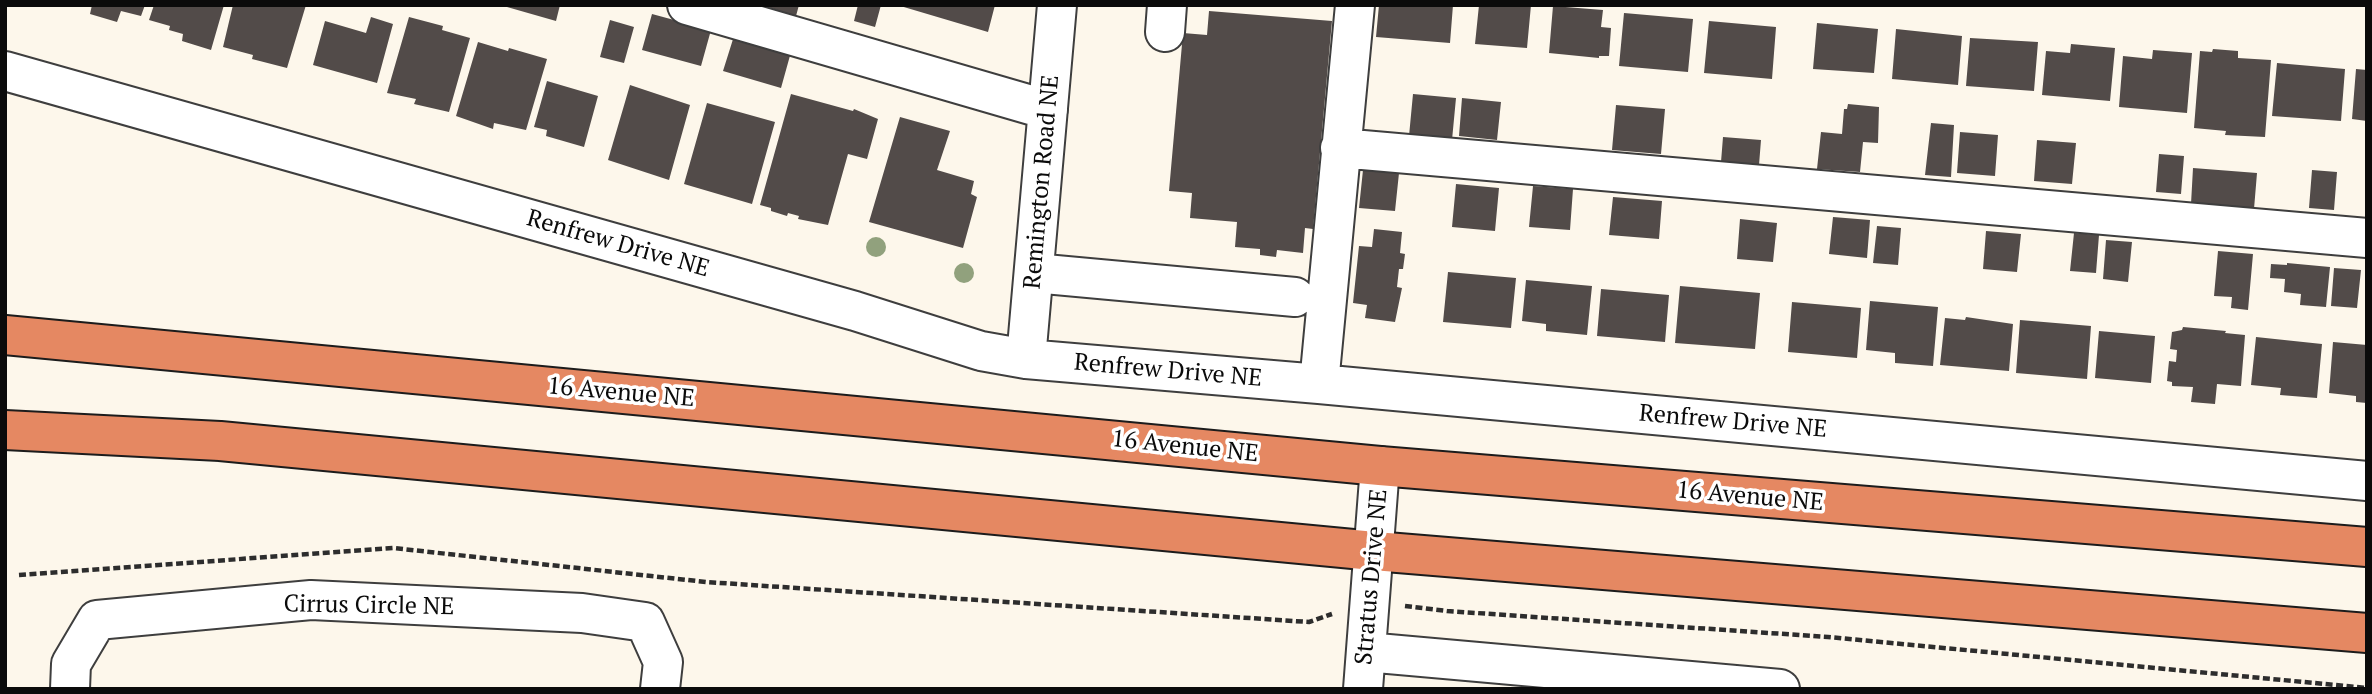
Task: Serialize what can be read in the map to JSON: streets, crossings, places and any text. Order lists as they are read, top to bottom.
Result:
{
  "streets": {
    "highway": ["16 Avenue NE"],
    "street": [
      "Remington Road NE",
      "Renfrew Drive NE",
      "Stratus Drive NE",
      "Cirrus Circle NE"
    ]
  },
  "crossings": [
    ["Remington Road NE", "Renfrew Drive NE"],
    ["16 Avenue NE", "Stratus Drive NE"]
  ]
}
